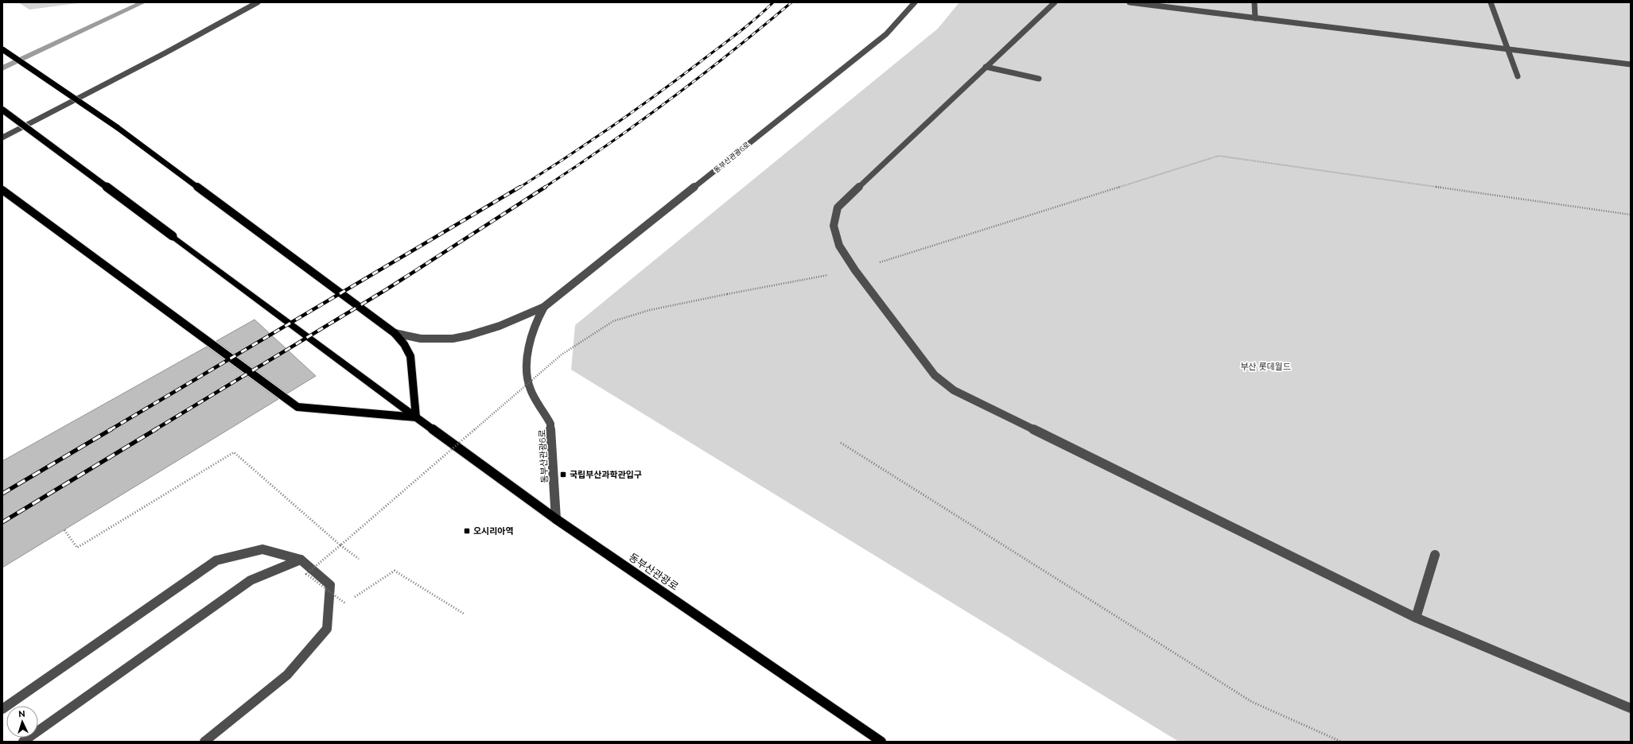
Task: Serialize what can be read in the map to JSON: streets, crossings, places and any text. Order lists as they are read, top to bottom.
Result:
{
  "streets": {
    "main road": ["동부산관광로"],
    "street": ["동부산관광6로"]
  },
  "crossings": [
    ["동부산관광6로", "동부산관광로"]
  ],
  "parks": ["부산 롯데월드"],
  "places": {
    "transit": ["국립부산과학관입구", "오시리아역"]
  },
  "north": "top"
}
